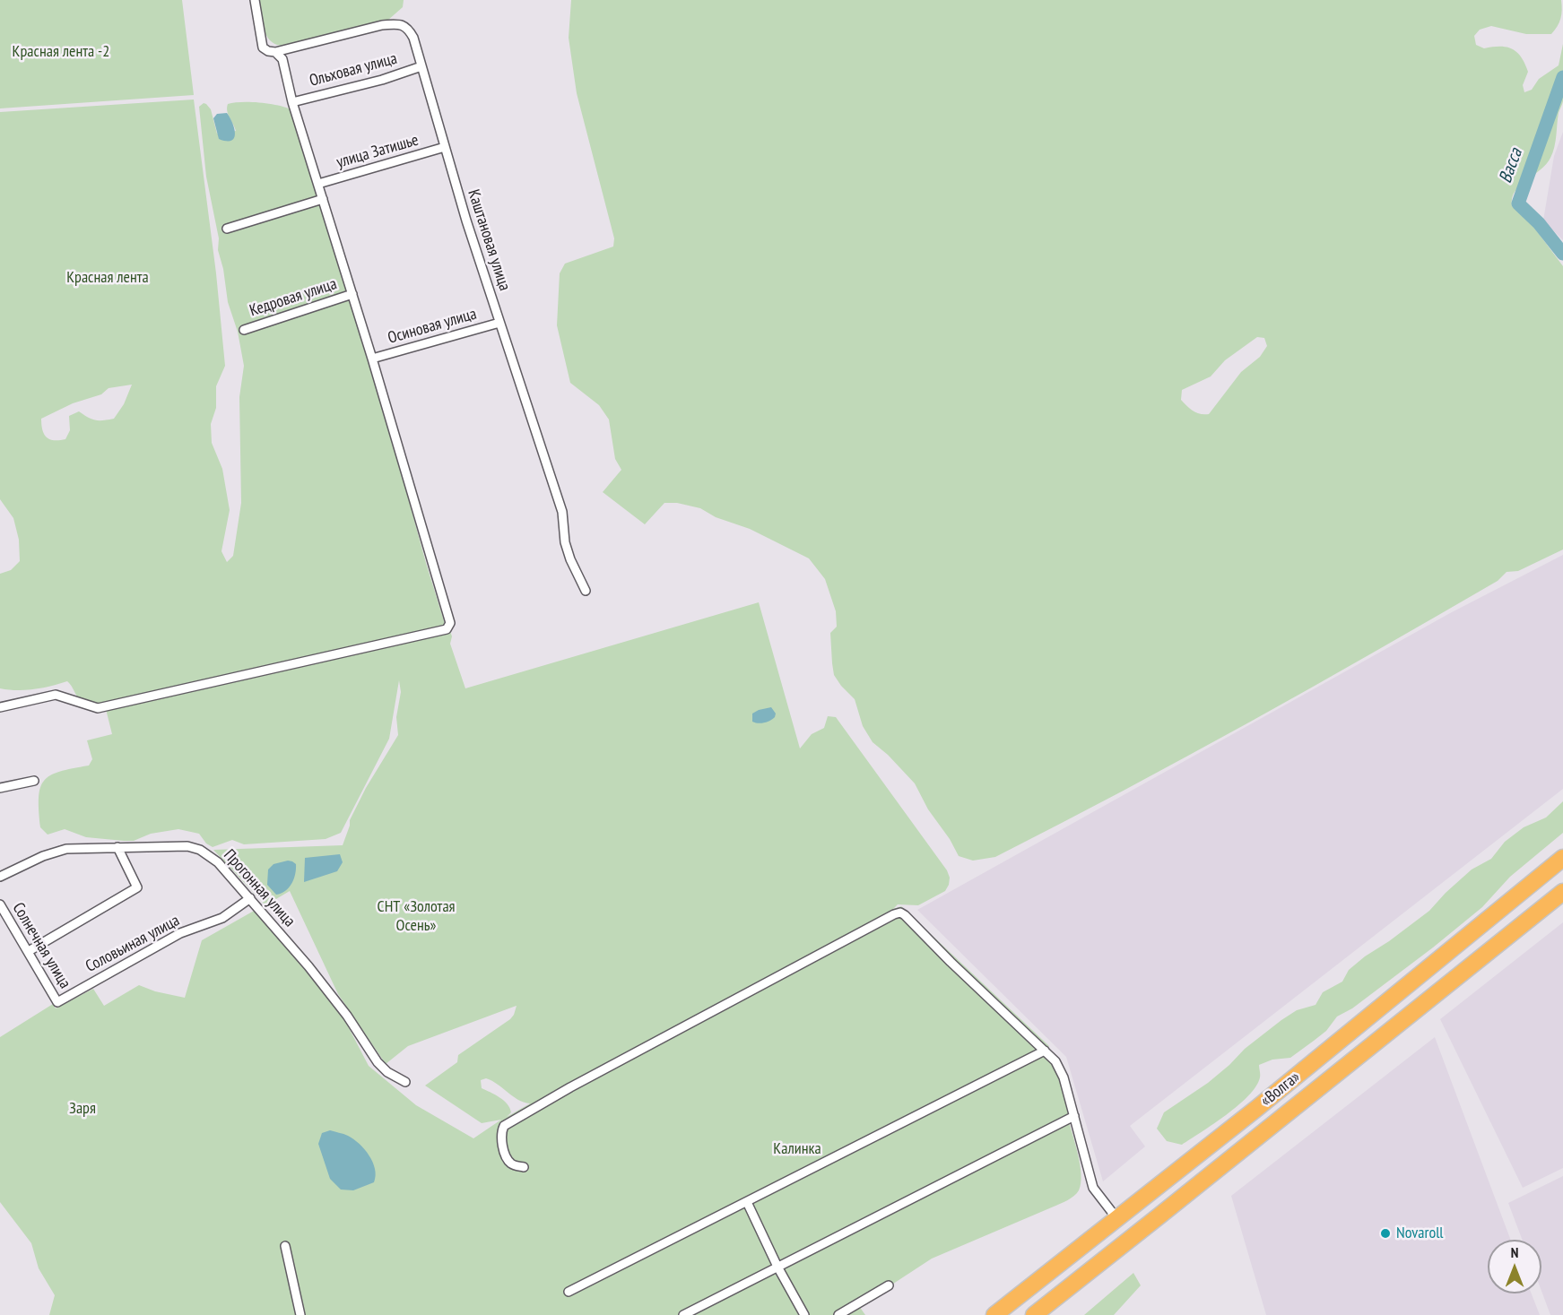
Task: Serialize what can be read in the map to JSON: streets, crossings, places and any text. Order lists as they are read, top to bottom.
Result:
{
  "streets": {
    "highway": ["«Волга»"],
    "street": [
      "Ольховая улица",
      "улица Затишье",
      "Каштановая улица",
      "Кедровая улица",
      "Осиновая улица",
      "Прогонная улица",
      "Соловьиная улица",
      "Солнечная улица"
    ]
  },
  "crossings": [
    ["Ольховая улица", "Каштановая улица"],
    ["улица Затишье", "Каштановая улица"],
    ["Каштановая улица", "Осиновая улица"],
    ["Прогонная улица", "Соловьиная улица"],
    ["Соловьиная улица", "Солнечная улица"]
  ],
  "water": ["Васса"],
  "parks": [
    "Красная лента -2",
    "Красная лента",
    "СНТ «Золотая Осень»",
    "Заря",
    "Калинка"
  ],
  "places": ["Novaroll"],
  "north": "top"
}
